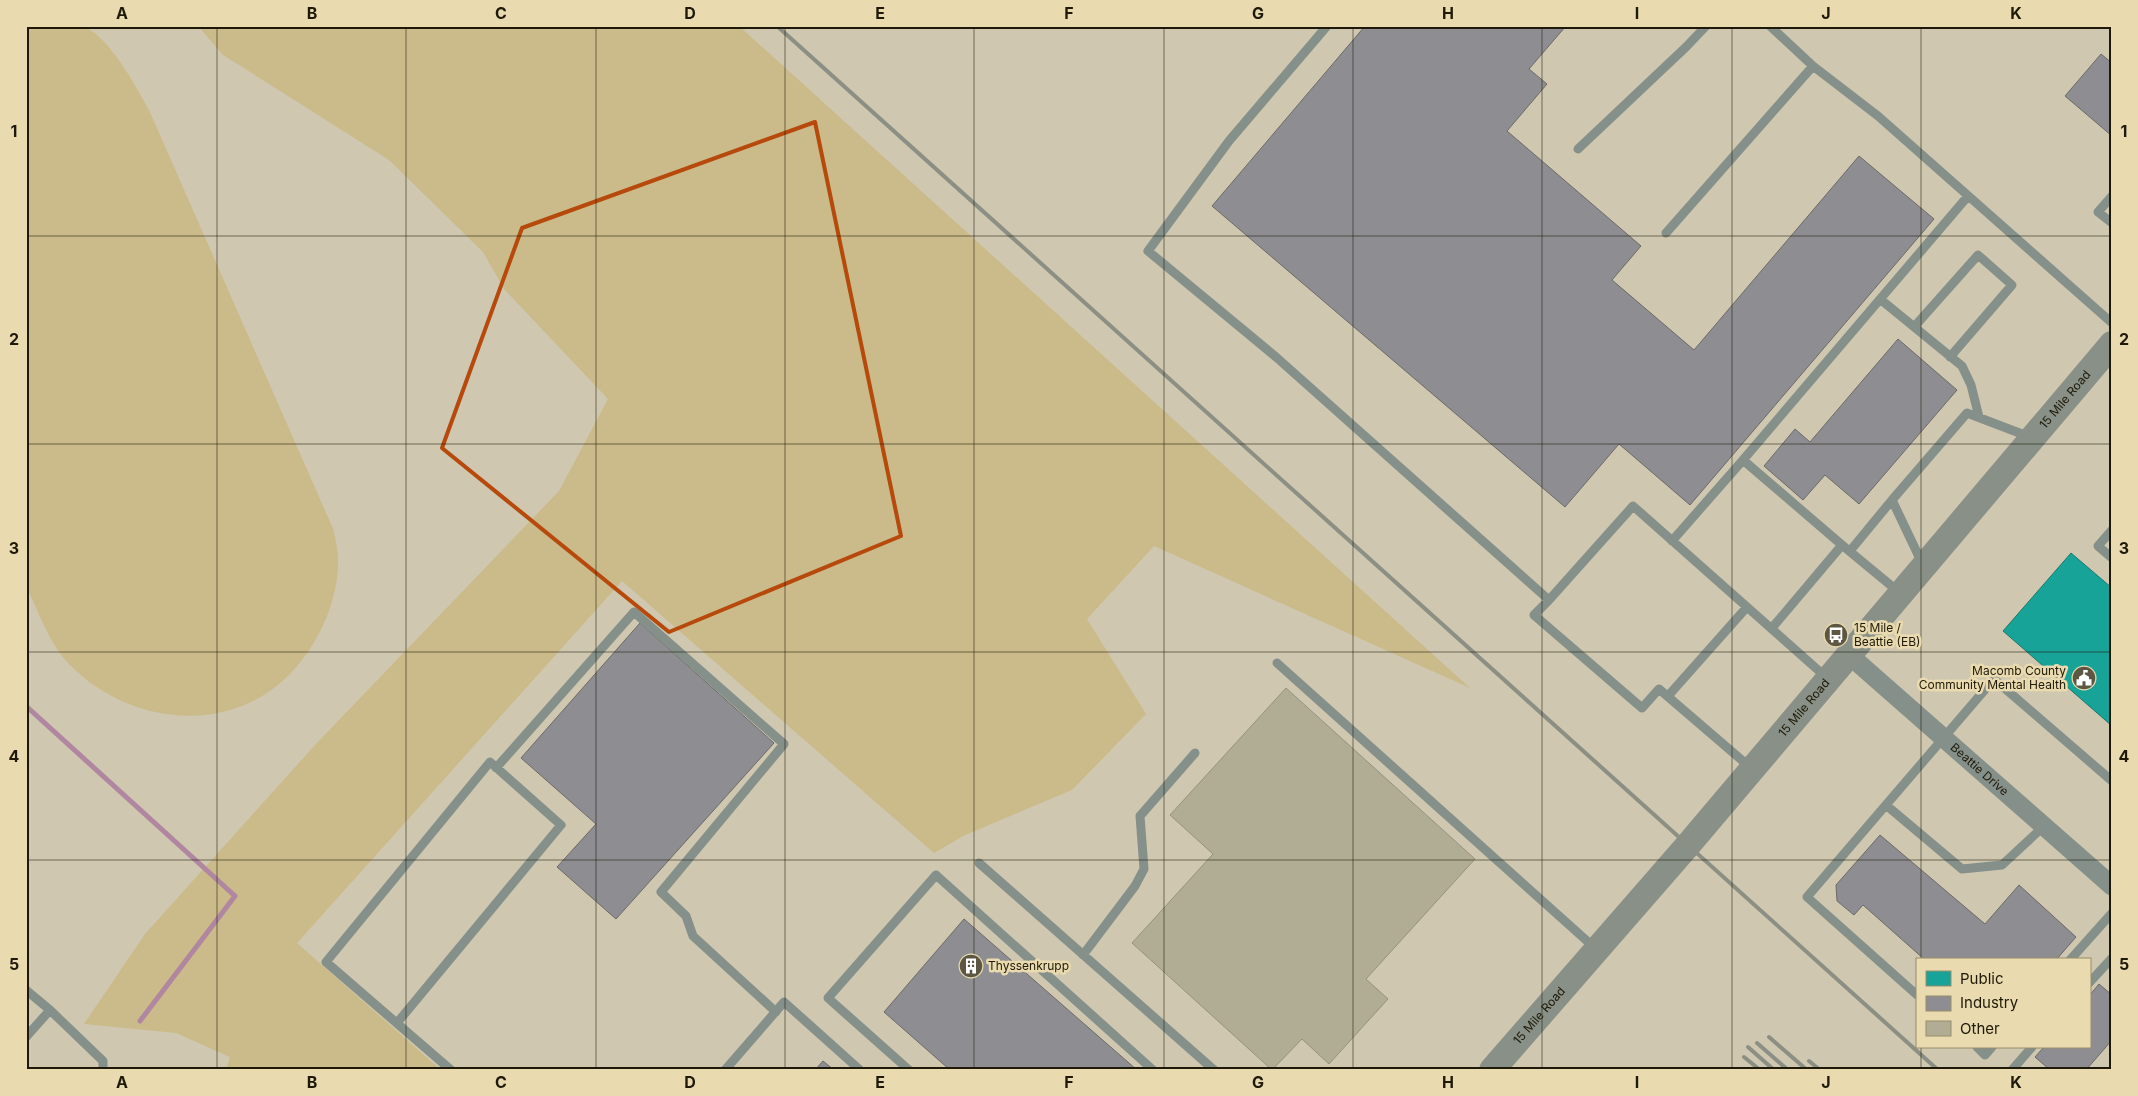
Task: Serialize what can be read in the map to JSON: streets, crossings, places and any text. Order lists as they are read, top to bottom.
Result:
{
  "streets": {
    "main road": ["15 Mile Road"],
    "street": ["Beattie Drive"]
  },
  "crossings": [
    ["15 Mile Road", "Beattie Drive"]
  ],
  "places": {
    "bus stop": ["15 Mile / Beattie (EB)"],
    "public building": ["Macomb County Community Mental Health"],
    "building": ["Thyssenkrupp"]
  },
  "legend": ["Public", "Industry", "Other"],
  "grid": {
    "columns": [
      "A",
      "B",
      "C",
      "D",
      "E",
      "F",
      "G",
      "H",
      "I",
      "J",
      "K"
    ],
    "rows": [
      "1",
      "2",
      "3",
      "4",
      "5"
    ]
  }
}
